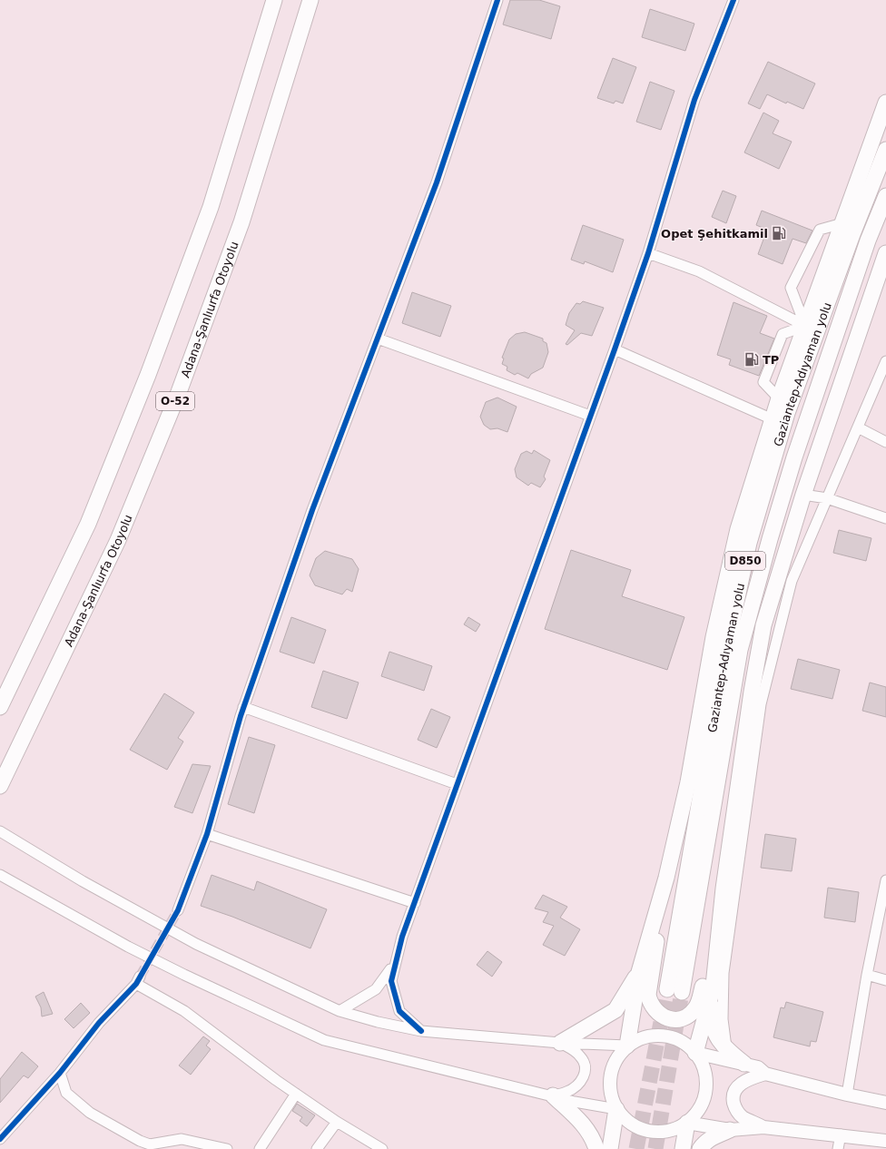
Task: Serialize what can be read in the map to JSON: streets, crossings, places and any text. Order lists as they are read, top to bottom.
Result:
{
  "streets": {
    "highway": [
      "Adana-Şanlıurfa Otoyolu",
      "Gaziantep-Adıyaman yolu",
      "O-52",
      "D850"
    ]
  },
  "places": {
    "fuel station": ["Opet Şehitkamil", "TP"]
  }
}
